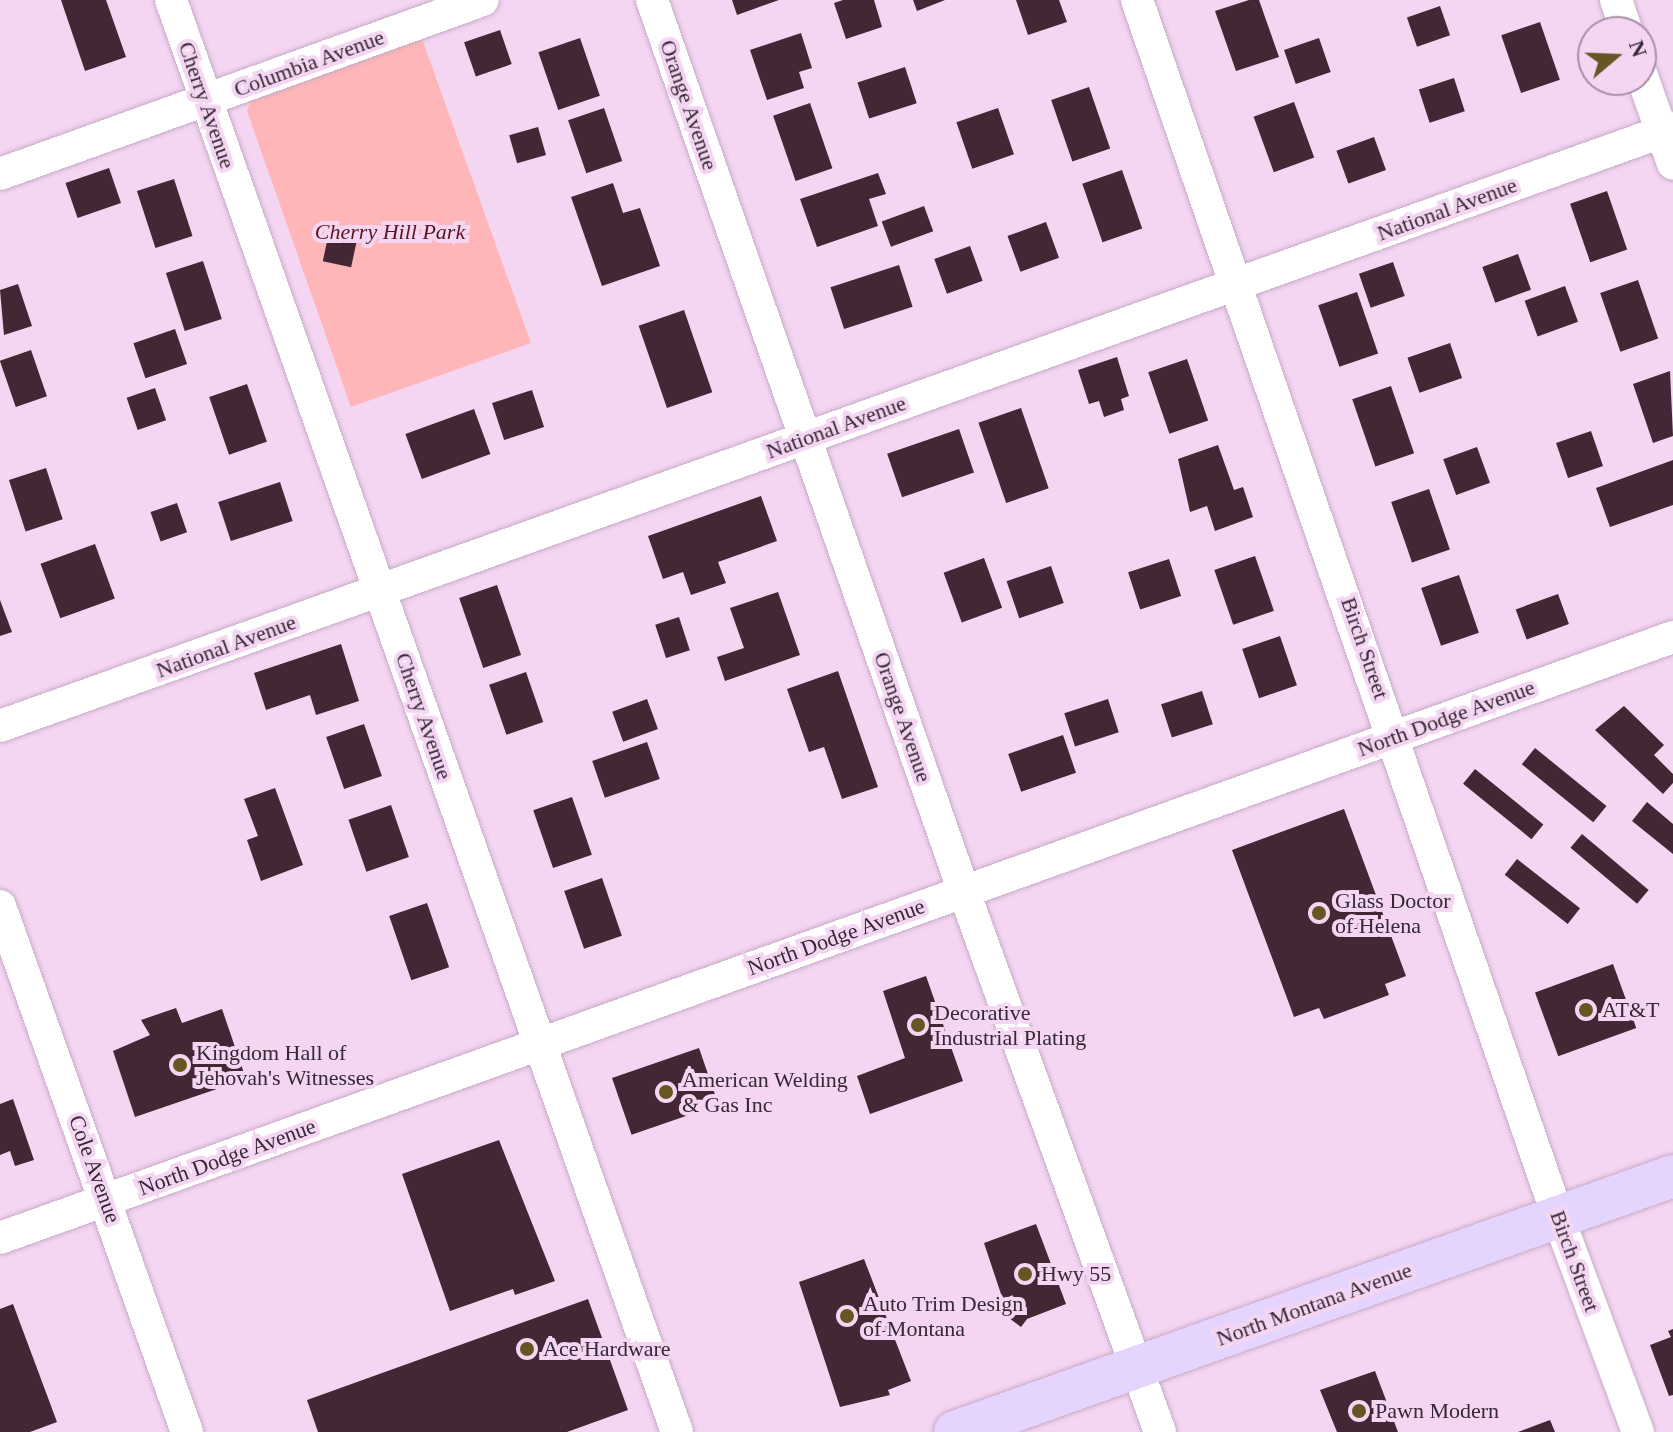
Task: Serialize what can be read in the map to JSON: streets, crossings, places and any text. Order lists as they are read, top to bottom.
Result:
{
  "streets": {
    "main road": ["North Montana Avenue"],
    "street": [
      "Columbia Avenue",
      "Cherry Avenue",
      "Orange Avenue",
      "National Avenue",
      "Birch Street",
      "North Dodge Avenue",
      "Cole Avenue"
    ]
  },
  "crossings": [
    ["Columbia Avenue", "Cherry Avenue"],
    ["Cherry Avenue", "National Avenue"],
    ["Cherry Avenue", "North Dodge Avenue"],
    ["Orange Avenue", "National Avenue"],
    ["Orange Avenue", "North Dodge Avenue"],
    ["Orange Avenue", "North Montana Avenue"],
    ["National Avenue", "Birch Street"],
    ["Birch Street", "North Dodge Avenue"],
    ["Birch Street", "North Montana Avenue"],
    ["North Dodge Avenue", "Cole Avenue"]
  ],
  "parks": ["Cherry Hill Park"],
  "places": [
    "Glass Doctor of Helena",
    "AT&T",
    "Decorative Industrial Plating",
    "Kingdom Hall of Jehovah's Witnesses",
    "American Welding & Gas Inc",
    "Hwy 55",
    "Auto Trim Design of Montana",
    "Ace Hardware",
    "Pawn Modern"
  ],
  "north": "right"
}
